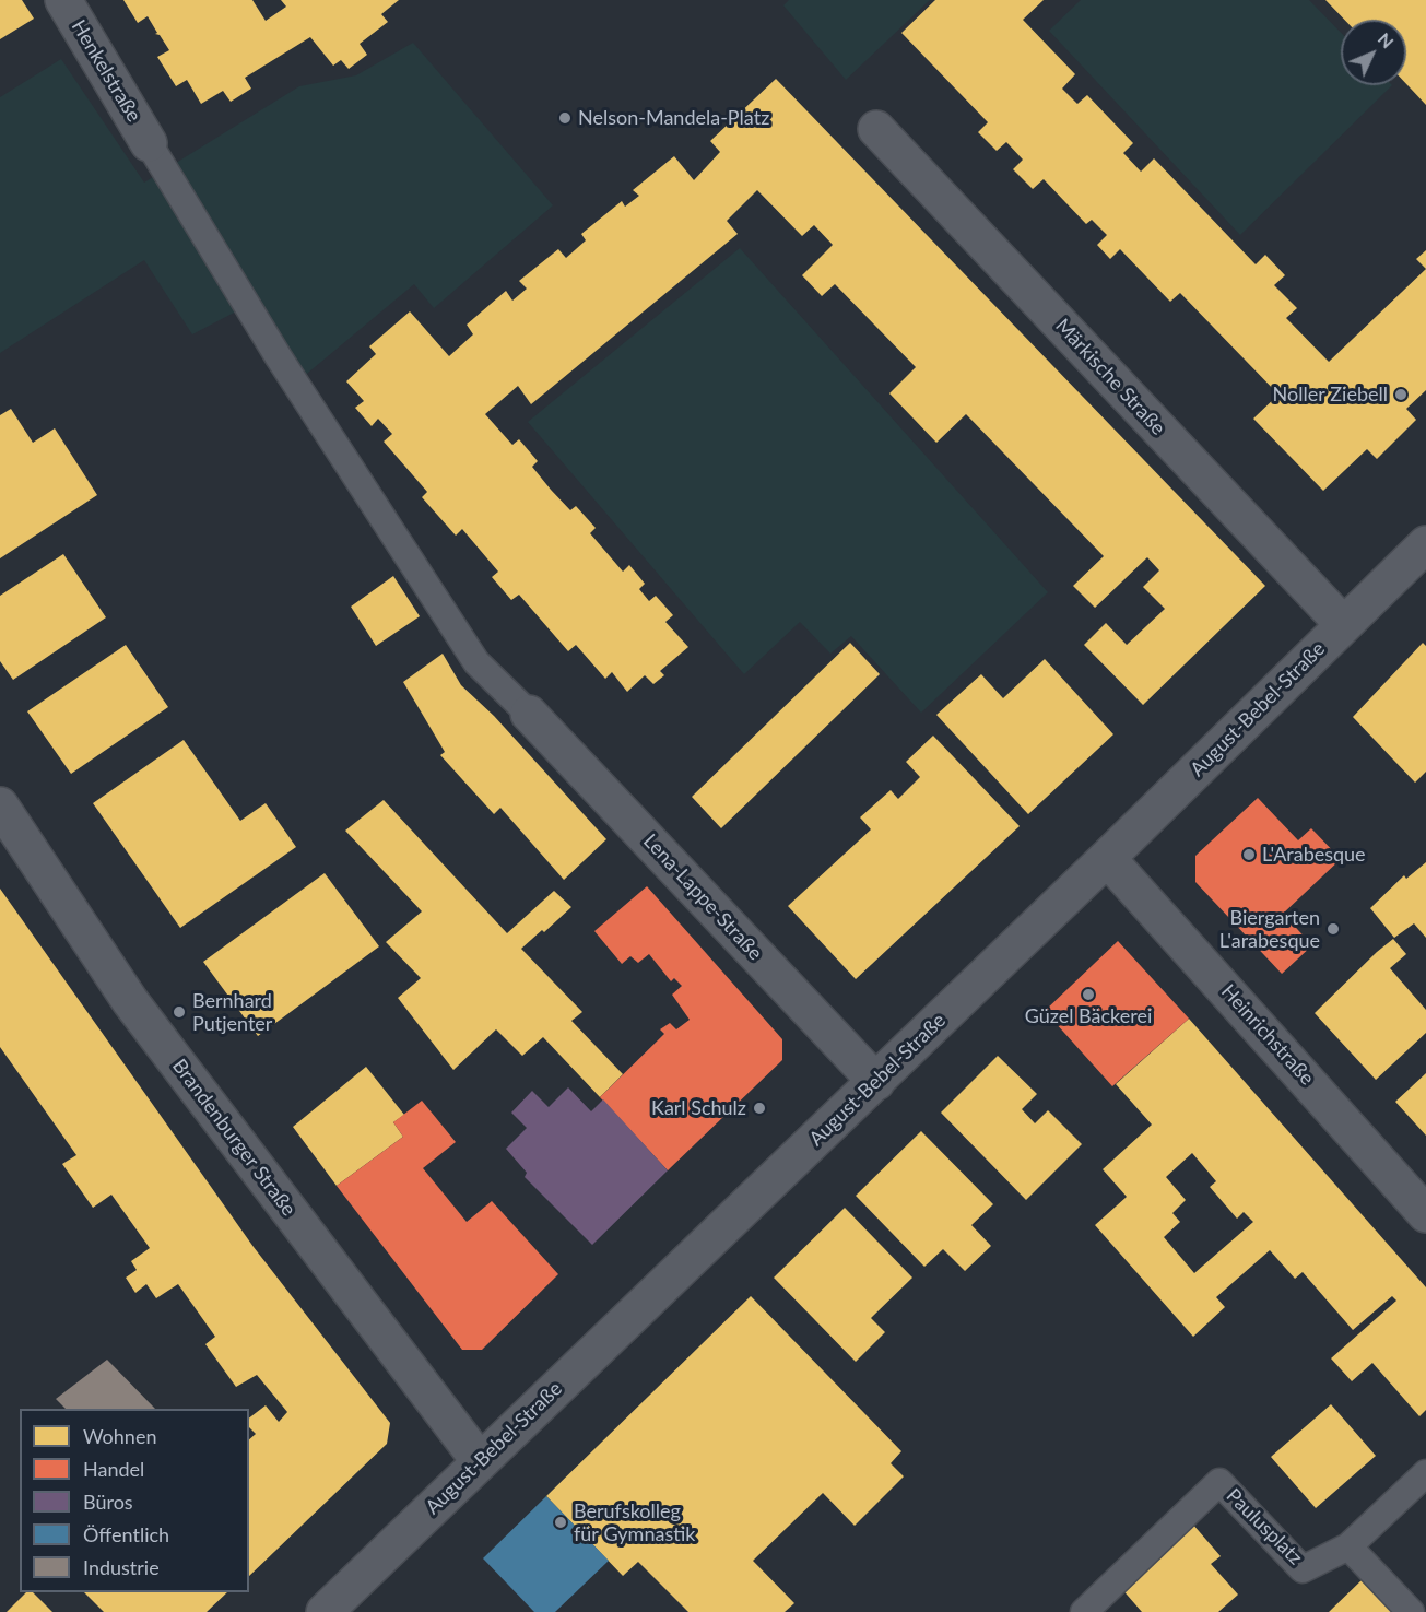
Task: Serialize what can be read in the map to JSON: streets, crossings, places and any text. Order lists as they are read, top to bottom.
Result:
{
  "streets": {
    "street": [
      "Henkelstraße",
      "Märkische Straße",
      "August-Bebel-Straße",
      "Lena-Lappe-Straße",
      "Heinrichstraße",
      "Brandenburger Straße"
    ],
    "lane": ["Paulusplatz"]
  },
  "crossings": [
    ["Märkische Straße", "August-Bebel-Straße"],
    ["August-Bebel-Straße", "Lena-Lappe-Straße"],
    ["August-Bebel-Straße", "Heinrichstraße"],
    ["August-Bebel-Straße", "Brandenburger Straße"]
  ],
  "places": [
    "Nelson-Mandela-Platz",
    "Noller Ziebell",
    "L'Arabesque",
    "Biergarten L'arabesque",
    "Güzel Bäckerei",
    "Bernhard Putjenter",
    "Karl Schulz",
    "Berufskolleg für Gymnastik"
  ],
  "legend": [
    "Wohnen",
    "Handel",
    "Büros",
    "Öffentlich",
    "Industrie"
  ],
  "north": "top right"
}
